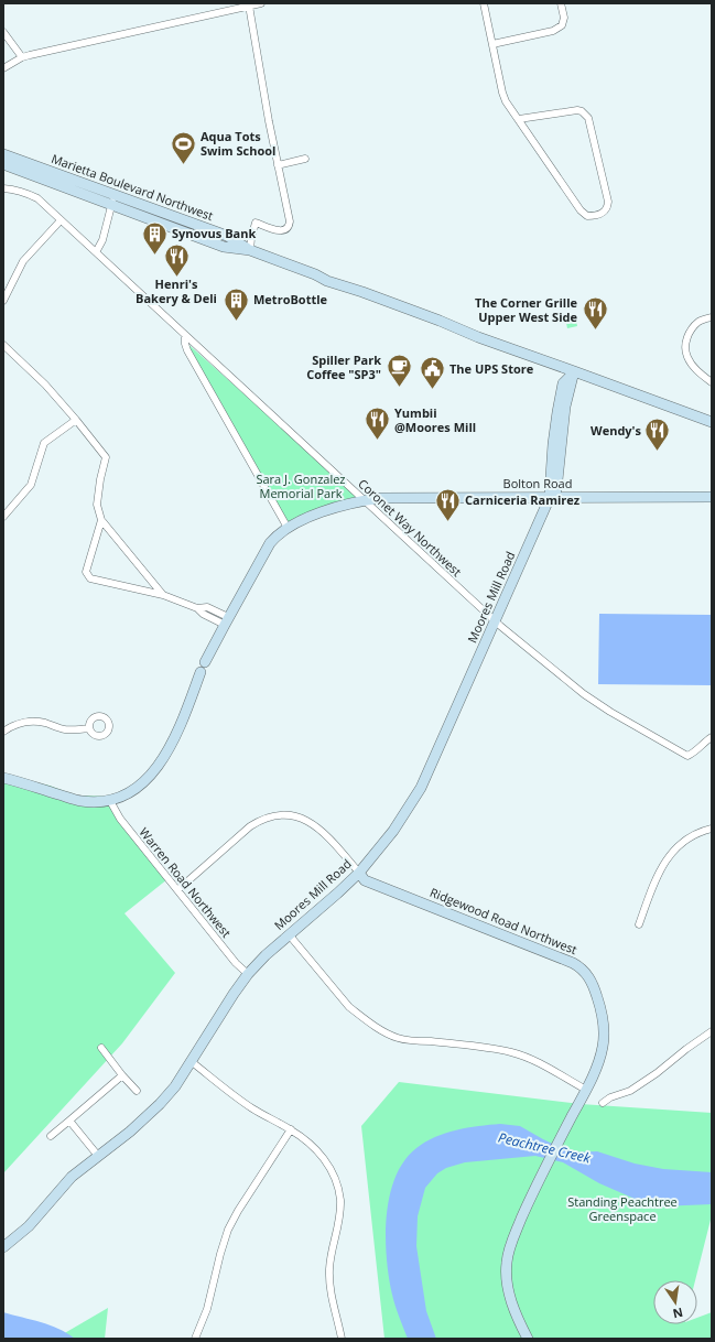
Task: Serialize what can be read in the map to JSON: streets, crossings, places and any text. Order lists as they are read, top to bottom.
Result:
{
  "streets": {
    "street": [
      "Marietta Boulevard Northwest",
      "Bolton Road",
      "Coronet Way Northwest",
      "Moores Mill Road",
      "Warren Road Northwest",
      "Ridgewood Road Northwest"
    ]
  },
  "crossings": [
    ["Bolton Road", "Coronet Way Northwest"],
    ["Bolton Road", "Moores Mill Road"],
    ["Coronet Way Northwest", "Moores Mill Road"],
    ["Moores Mill Road", "Warren Road Northwest"],
    ["Moores Mill Road", "Ridgewood Road Northwest"],
    ["Warren Road Northwest", "Ridgewood Road Northwest"]
  ],
  "water": ["Peachtree Creek"],
  "parks": ["Sara J. Gonzalez Memorial Park", "Standing Peachtree Greenspace"],
  "places": {
    "sports": ["Aqua Tots Swim School"],
    "building": ["Synovus Bank", "MetroBottle"],
    "restaurant": [
      "Henri's Bakery & Deli",
      "The Corner Grille Upper West Side",
      "Yumbii @Moores Mill",
      "Wendy's",
      "Carniceria Ramirez"
    ],
    "cafe": ["Spiller Park Coffee \"SP3\""],
    "public building": ["The UPS Store"]
  },
  "north": "bottom"
}
